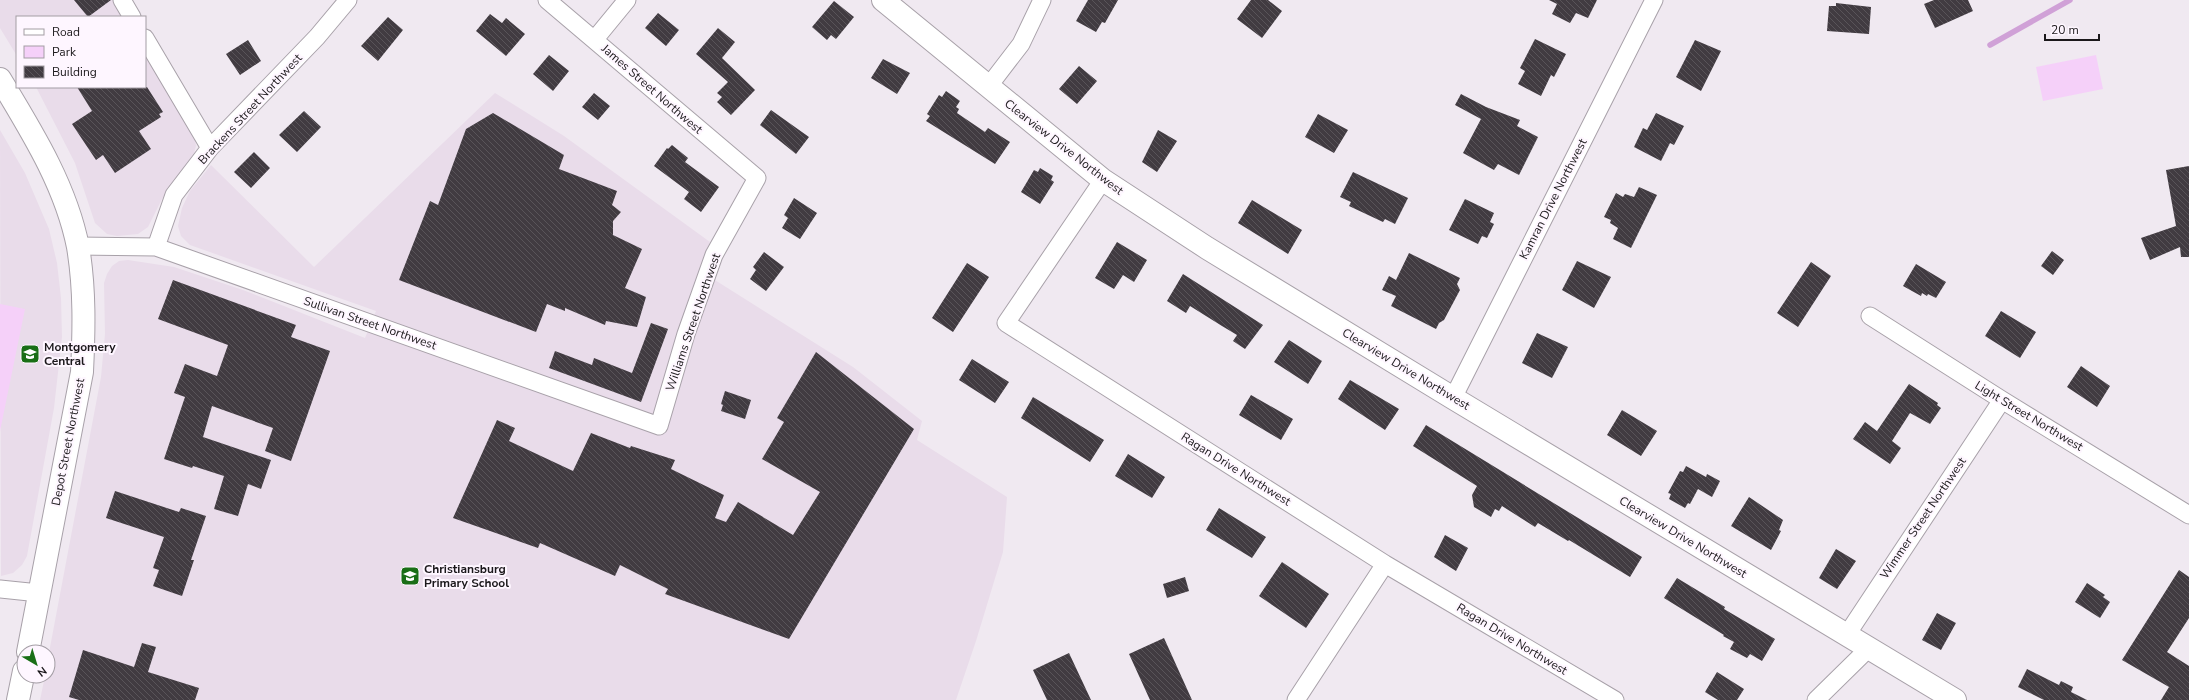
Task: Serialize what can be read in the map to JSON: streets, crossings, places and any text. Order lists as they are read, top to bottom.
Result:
{
  "streets": {
    "street": [
      "James Street Northwest",
      "Brackens Street Northwest",
      "Clearview Drive Northwest",
      "Kamran Drive Northwest",
      "Williams Street Northwest",
      "Sullivan Street Northwest",
      "Light Street Northwest",
      "Depot Street Northwest",
      "Ragan Drive Northwest",
      "Wimmer Street Northwest"
    ]
  },
  "crossings": [
    ["James Street Northwest", "Williams Street Northwest"],
    ["Brackens Street Northwest", "Sullivan Street Northwest"],
    ["Clearview Drive Northwest", "Kamran Drive Northwest"],
    ["Clearview Drive Northwest", "Ragan Drive Northwest"],
    ["Clearview Drive Northwest", "Wimmer Street Northwest"],
    ["Williams Street Northwest", "Sullivan Street Northwest"],
    ["Sullivan Street Northwest", "Depot Street Northwest"],
    ["Light Street Northwest", "Wimmer Street Northwest"]
  ],
  "places": {
    "school or university": ["Montgomery Central", "Christiansburg Primary School"]
  },
  "legend": ["Road", "Park", "Building"],
  "scale_bar": "20 m",
  "north": "bottom right"
}
